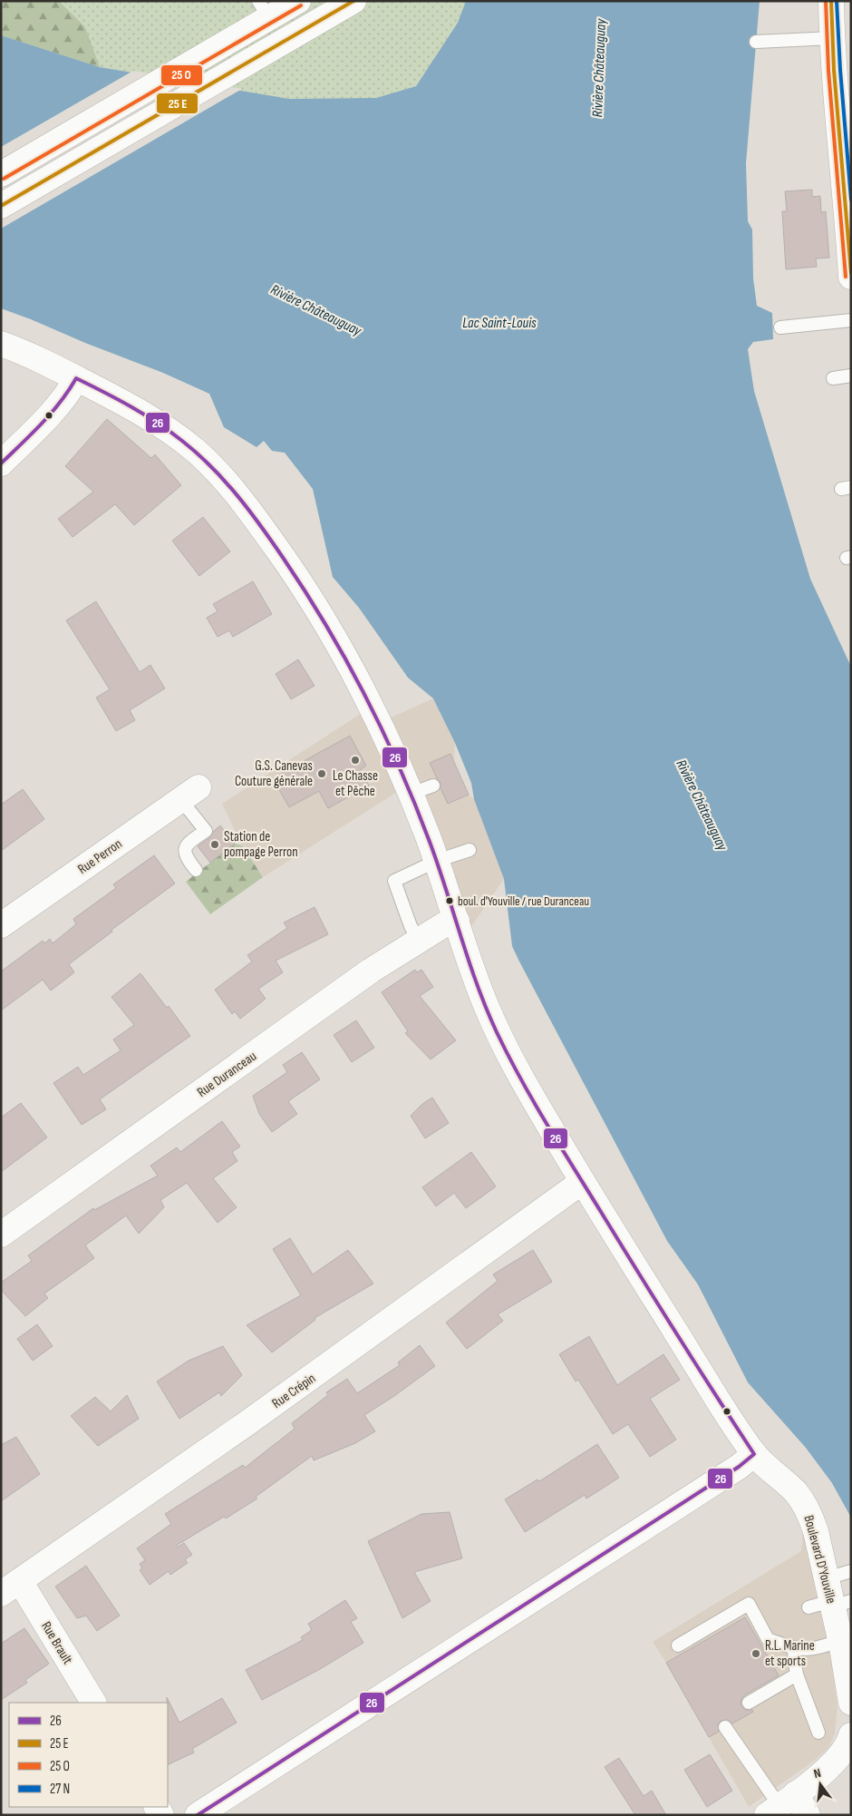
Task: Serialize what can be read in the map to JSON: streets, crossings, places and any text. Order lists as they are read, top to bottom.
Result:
{
  "streets": {
    "street": [
      "Rue Perron",
      "Rue Duranceau",
      "Rue Crépin",
      "Boulevard D'Youville",
      "Rue Brault"
    ]
  },
  "crossings": [
    ["Rue Duranceau", "Boulevard D'Youville"],
    ["Rue Crépin", "Boulevard D'Youville"],
    ["Rue Crépin", "Rue Brault"]
  ],
  "water": ["Rivière Châteauguay", "Lac Saint-Louis"],
  "places": [
    "Le Chasse et Pêche",
    "G.S. Canevas Couture générale",
    "Station de pompage Perron",
    "boul. d'Youville / rue Duranceau",
    "R.L. Marine et sports"
  ],
  "lines": ["transit line 26"],
  "legend": [
    "26",
    "25 E",
    "25 O",
    "27 N"
  ],
  "north": "top"
}
